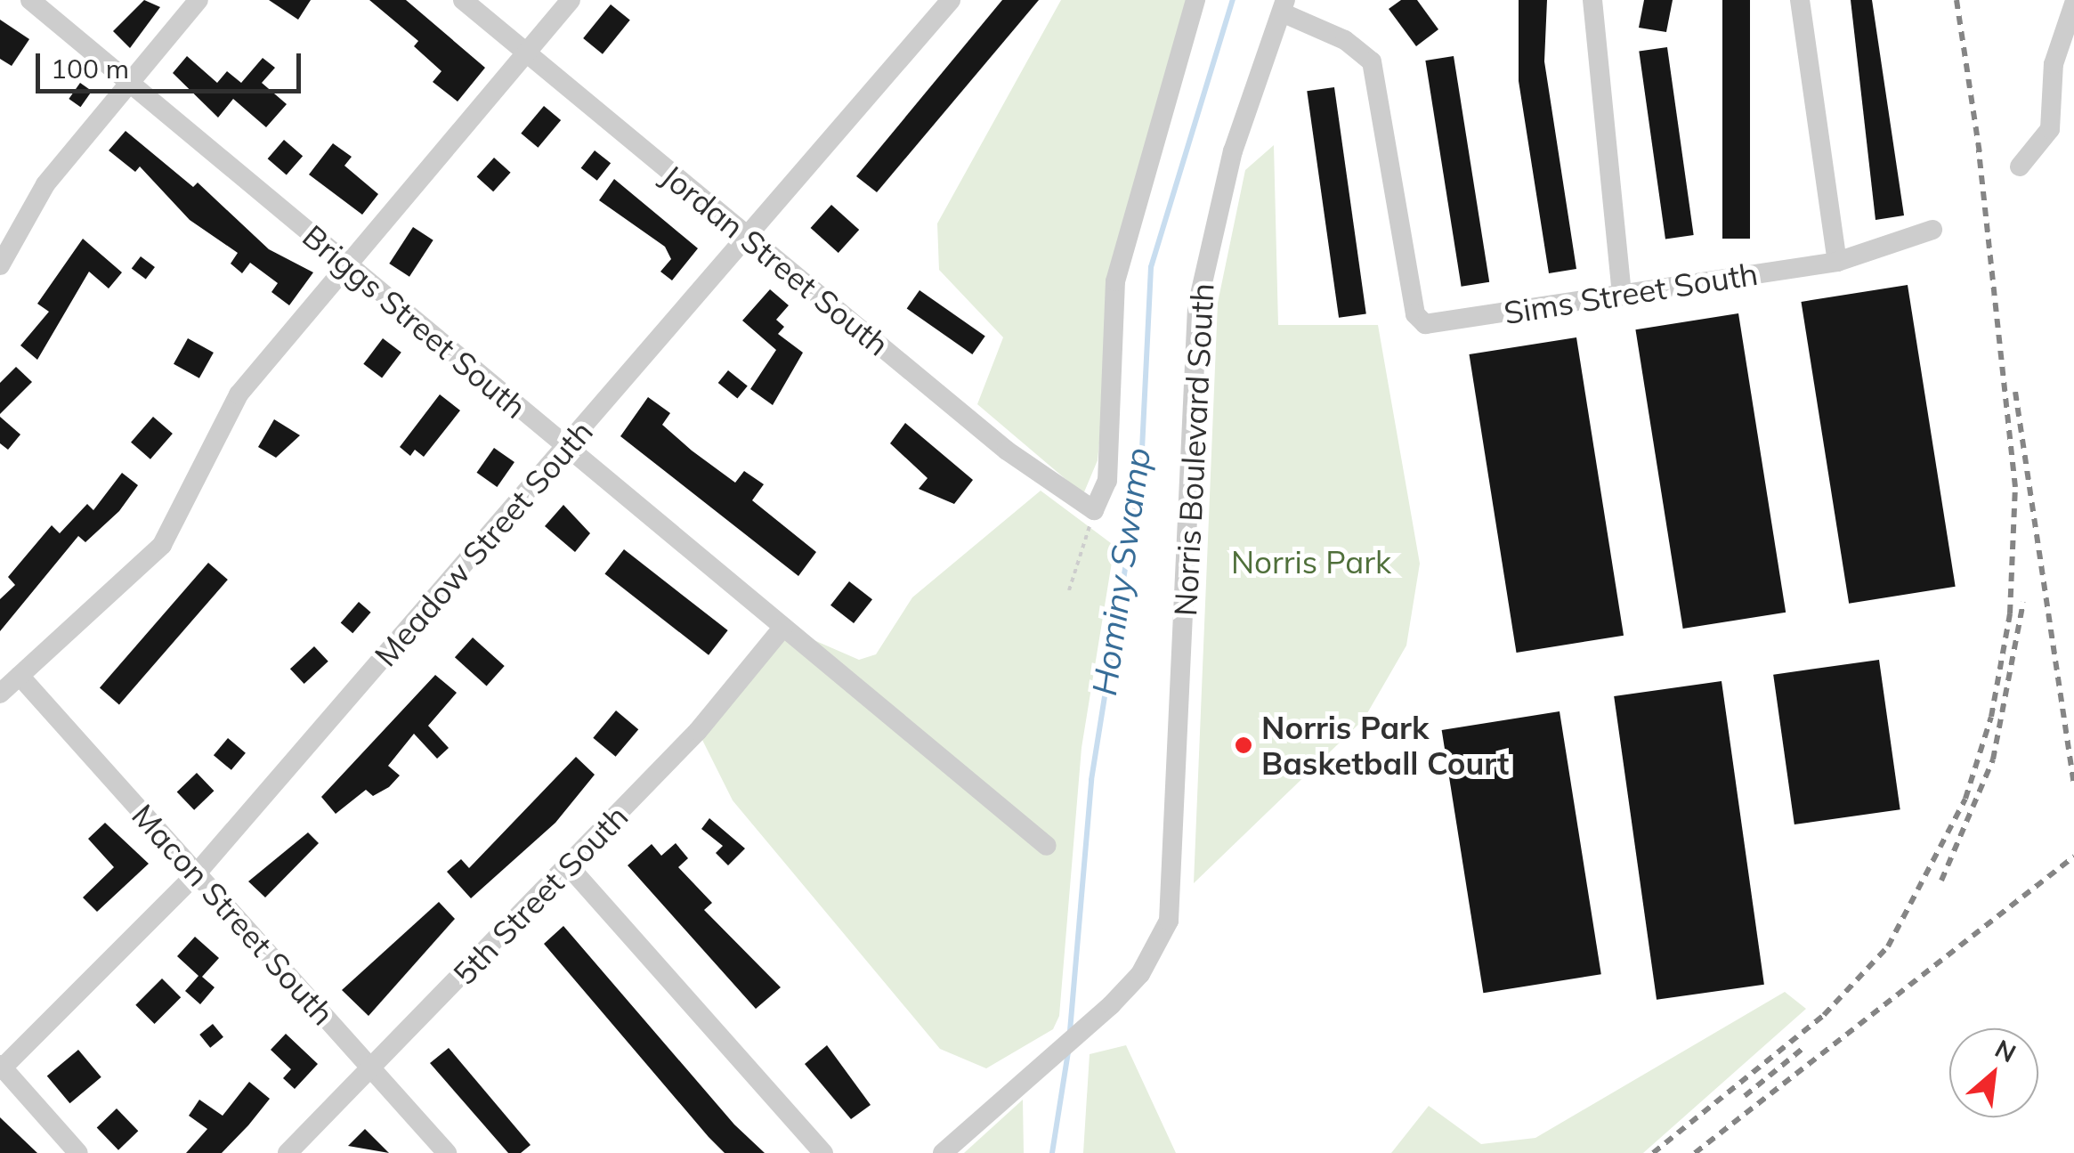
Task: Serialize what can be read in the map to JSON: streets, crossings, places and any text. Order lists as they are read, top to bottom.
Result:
{
  "streets": {
    "street": [
      "Jordan Street South",
      "Sims Street South",
      "Briggs Street South",
      "Norris Boulevard South",
      "Meadow Street South",
      "5th Street South",
      "Macon Street South"
    ]
  },
  "crossings": [
    ["Jordan Street South", "Meadow Street South"],
    ["Sims Street South", "Norris Boulevard South"],
    ["Briggs Street South", "Meadow Street South"],
    ["Briggs Street South", "5th Street South"],
    ["Meadow Street South", "Macon Street South"],
    ["5th Street South", "Macon Street South"]
  ],
  "water": ["Hominy Swamp"],
  "parks": ["Norris Park"],
  "places": ["Norris Park Basketball Court"],
  "scale_bar": "100 m",
  "north": "top right"
}
